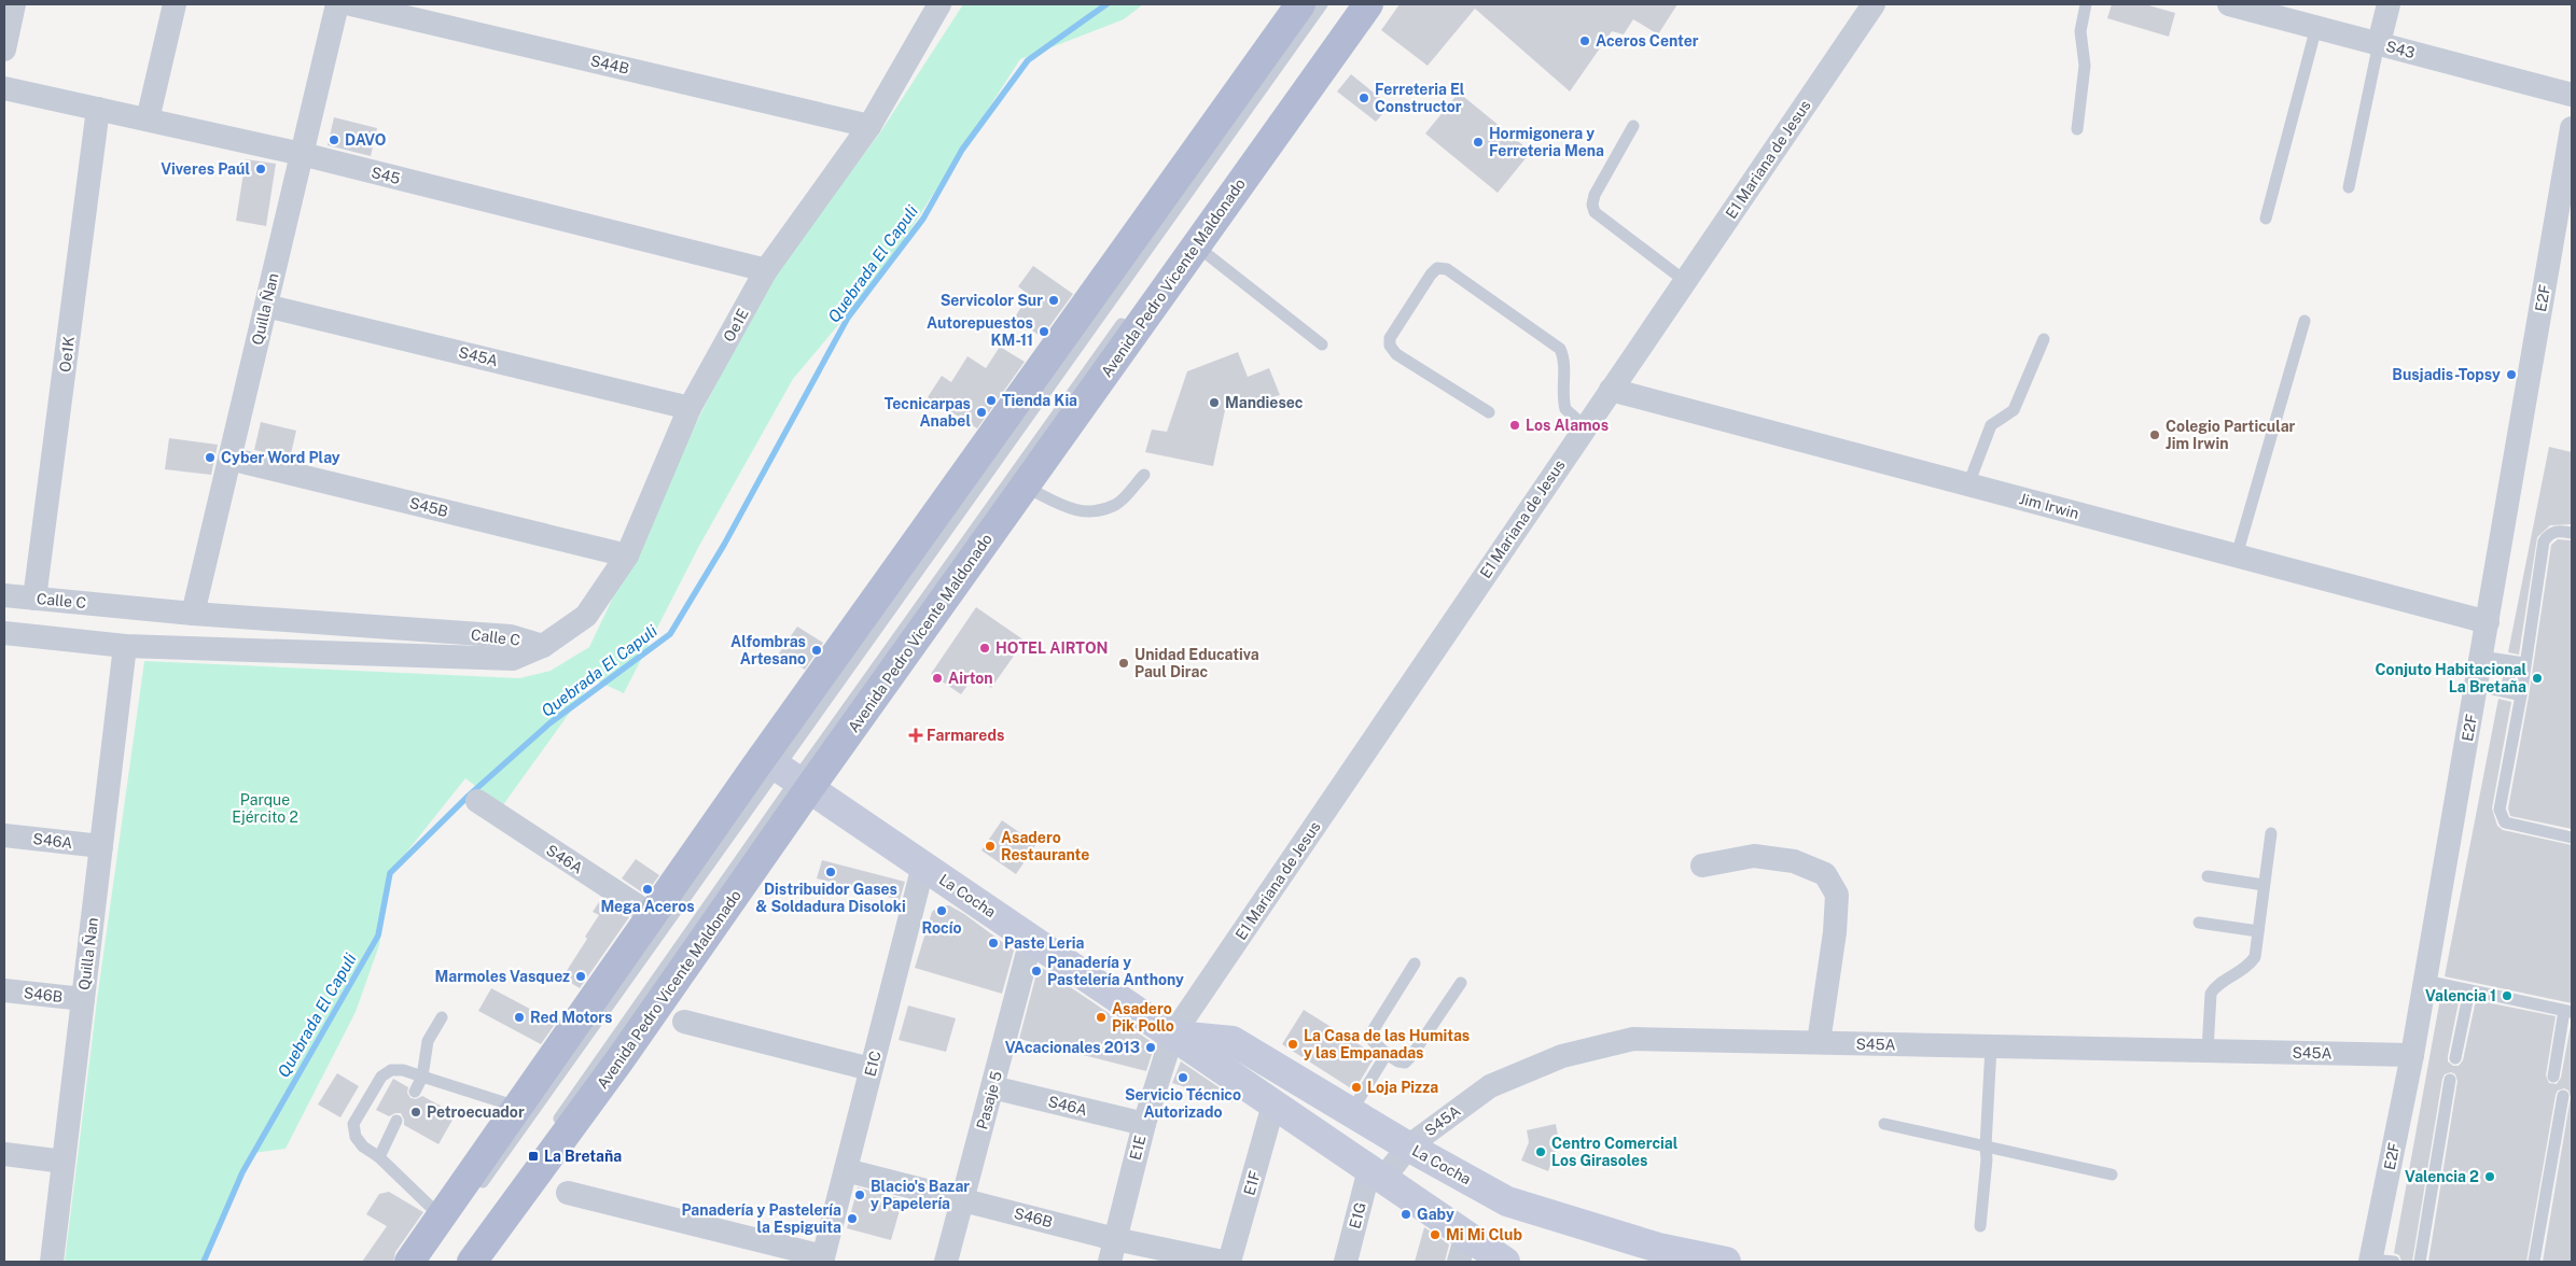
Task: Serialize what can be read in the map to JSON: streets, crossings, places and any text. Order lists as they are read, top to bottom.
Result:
{
  "streets": {
    "main road": ["Avenida Pedro Vicente Maldonado"],
    "street": [
      "S43",
      "S44B",
      "E1 Mariana de Jesus",
      "S45",
      "E2F",
      "Quilla Ñan",
      "Oe1E",
      "Oe1K",
      "S45A",
      "Jim Irwin",
      "S45B",
      "Calle C",
      "S46A",
      "La Cocha",
      "S46B",
      "E1C",
      "Pasaje 5",
      "E1E",
      "E1F",
      "E1G"
    ]
  },
  "crossings": [
    ["S44B", "Oe1E"],
    ["E1 Mariana de Jesus", "Jim Irwin"],
    ["E1 Mariana de Jesus", "La Cocha"],
    ["E1 Mariana de Jesus", "E1E"],
    ["S45", "Quilla Ñan"],
    ["S45", "Oe1E"],
    ["S45", "Oe1K"],
    ["Avenida Pedro Vicente Maldonado", "S46A"],
    ["Avenida Pedro Vicente Maldonado", "La Cocha"],
    ["E2F", "S45A"],
    ["E2F", "Jim Irwin"],
    ["Quilla Ñan", "S45A"],
    ["Quilla Ñan", "S45B"],
    ["Quilla Ñan", "Calle C"],
    ["Quilla Ñan", "S46A"],
    ["Quilla Ñan", "S46B"],
    ["Oe1E", "S45A"],
    ["Oe1E", "S45B"],
    ["Oe1E", "Calle C"],
    ["Oe1K", "Calle C"],
    ["S45A", "La Cocha"],
    ["S45A", "E1G"],
    ["S46A", "Pasaje 5"],
    ["S46A", "E1E"],
    ["La Cocha", "E1C"],
    ["La Cocha", "Pasaje 5"],
    ["La Cocha", "E1E"],
    ["La Cocha", "E1F"],
    ["La Cocha", "E1G"],
    ["S46B", "E1C"],
    ["S46B", "Pasaje 5"],
    ["S46B", "E1E"]
  ],
  "water": ["Quebrada El Capuli"],
  "parks": ["Parque Ejército 2"],
  "places": {
    "other": [
      "Aceros Center",
      "Ferreteria El Constructor",
      "DAVO",
      "Hormigonera y Ferreteria Mena",
      "Viveres Paúl",
      "Servicolor Sur",
      "Autorepuestos KM-11",
      "Busjadis-Topsy",
      "Tienda Kia",
      "Mandiesec",
      "Tecnicarpas Anabel",
      "Los Alamos",
      "Colegio Particular Jim Irwin",
      "Cyber Word Play",
      "HOTEL AIRTON",
      "Alfombras Artesano",
      "Unidad Educativa Paul Dirac",
      "Airton",
      "Conjuto Habitacional La Bretaña",
      "Asadero Restaurante",
      "Distribuidor Gases & Soldadura Disoloki",
      "Mega Aceros",
      "Rocío",
      "Paste Leria",
      "Panadería y Pastelería Anthony",
      "Marmoles Vasquez",
      "Valencia 1",
      "Red Motors",
      "Asadero Pik Pollo",
      "La Casa de las Humitas y las Empanadas",
      "VAcacionales 2013",
      "Servicio Técnico Autorizado",
      "Loja Pizza",
      "Petroecuador",
      "Centro Comercial Los Girasoles",
      "Valencia 2",
      "Blacio's Bazar y Papelería",
      "Gaby",
      "Panadería y Pastelería la Espiguita",
      "Mi Mi Club"
    ],
    "health": ["Farmareds"],
    "transit": ["La Bretaña"]
  }
}
